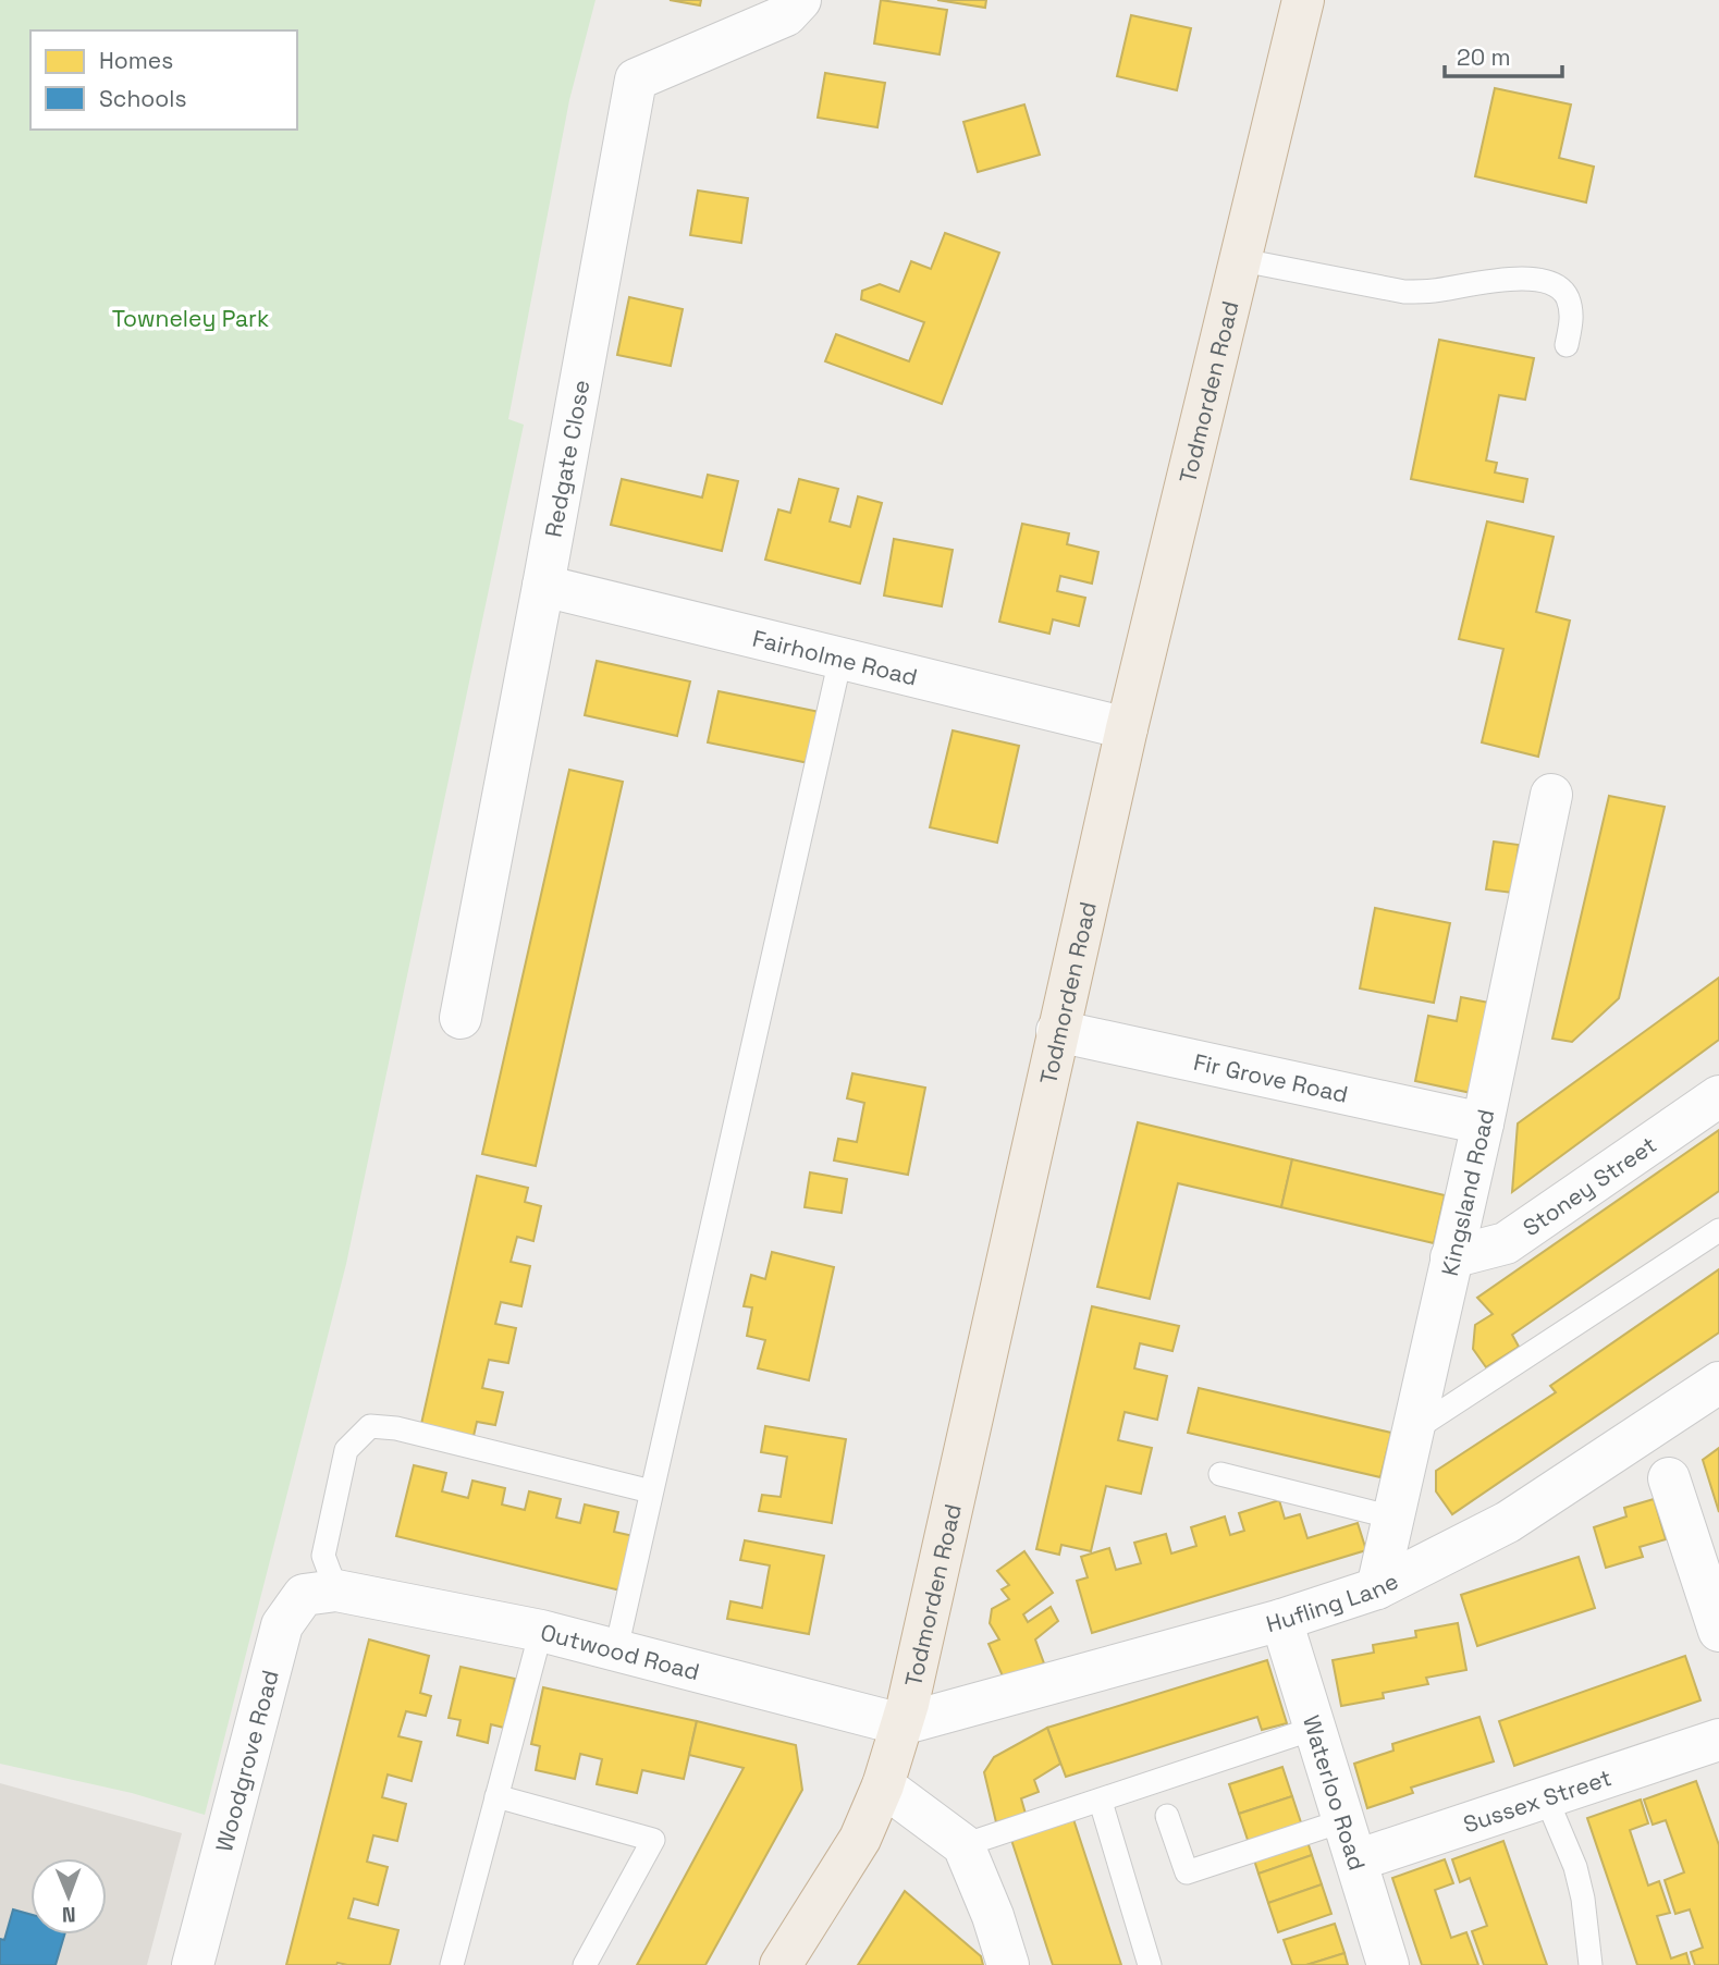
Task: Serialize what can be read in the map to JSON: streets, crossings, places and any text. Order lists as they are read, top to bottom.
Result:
{
  "streets": {
    "highway": ["Todmorden Road"],
    "street": [
      "Redgate Close",
      "Fairholme Road",
      "Fir Grove Road",
      "Stoney Street",
      "Kingsland Road",
      "Hufling Lane",
      "Outwood Road",
      "Woodgrove Road",
      "Waterloo Road",
      "Sussex Street"
    ]
  },
  "crossings": [
    ["Todmorden Road", "Fairholme Road"],
    ["Todmorden Road", "Fir Grove Road"],
    ["Todmorden Road", "Hufling Lane"],
    ["Todmorden Road", "Outwood Road"],
    ["Redgate Close", "Fairholme Road"],
    ["Fir Grove Road", "Kingsland Road"],
    ["Stoney Street", "Kingsland Road"],
    ["Kingsland Road", "Hufling Lane"],
    ["Hufling Lane", "Outwood Road"],
    ["Hufling Lane", "Waterloo Road"],
    ["Outwood Road", "Woodgrove Road"],
    ["Waterloo Road", "Sussex Street"]
  ],
  "parks": ["Towneley Park"],
  "legend": ["Homes", "Schools"],
  "scale_bar": "20 m",
  "north": "bottom"
}
